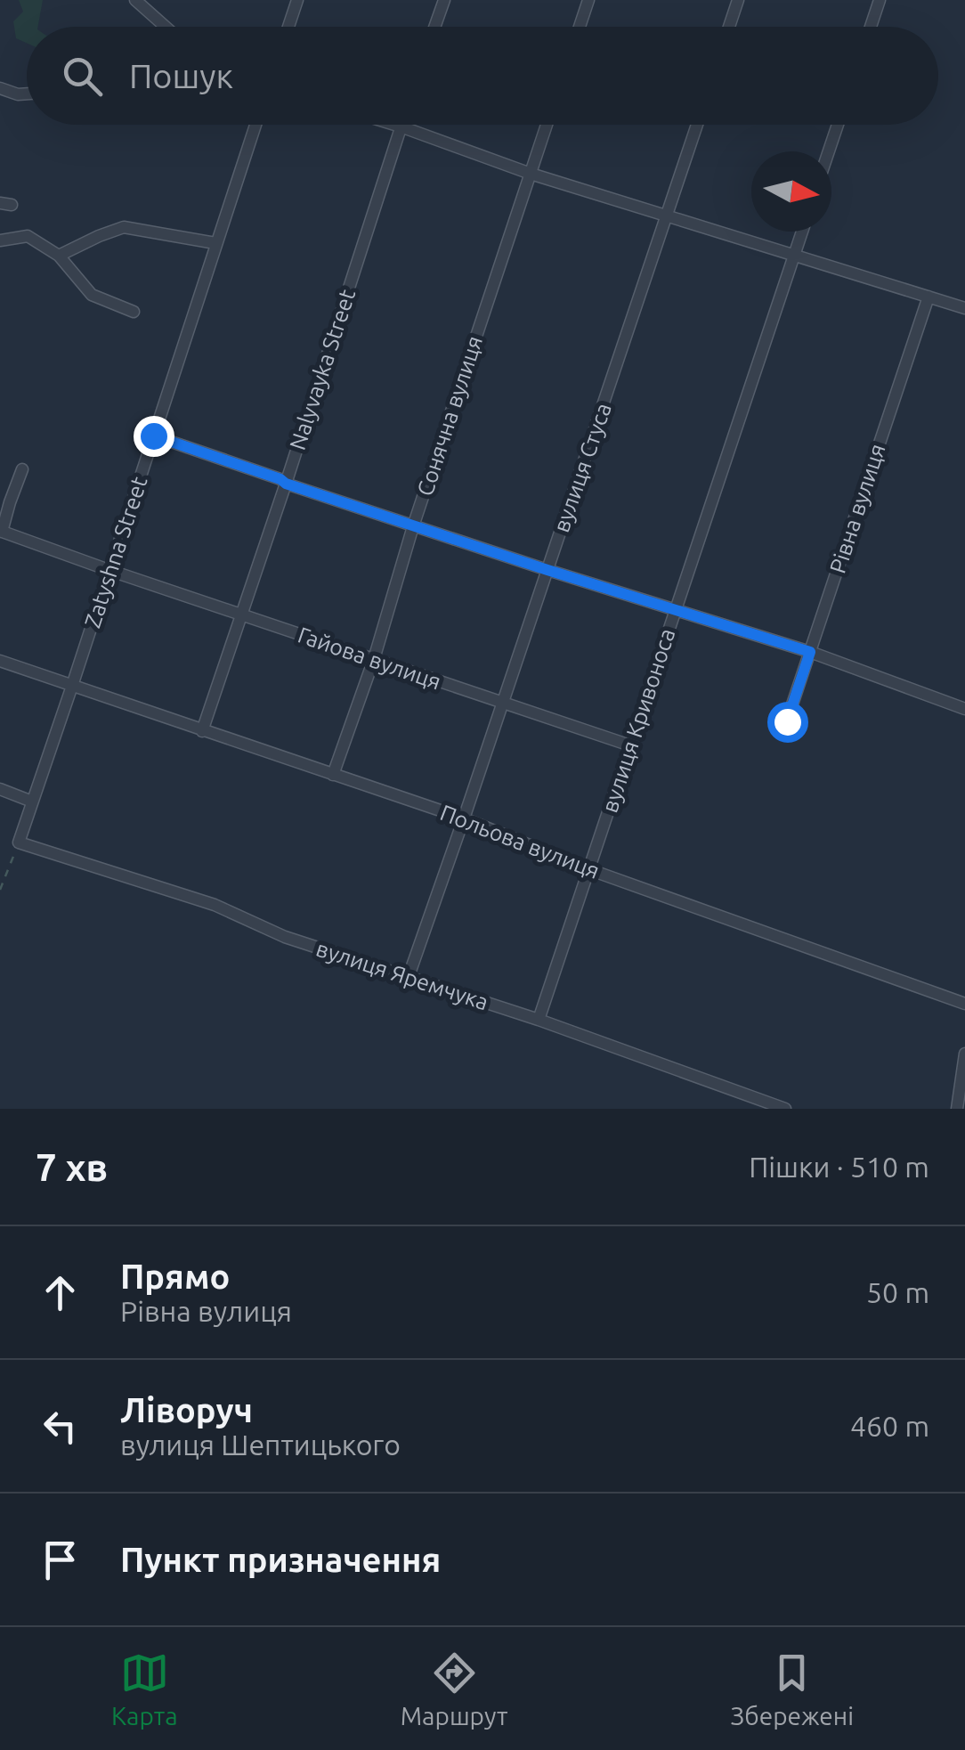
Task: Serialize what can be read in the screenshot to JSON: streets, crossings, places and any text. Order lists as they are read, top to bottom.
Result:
{
  "streets": {
    "street": [
      "Nalyvayka Street",
      "Сонячна вулиця",
      "вулиця Стуса",
      "Рівна вулиця",
      "Zatyshna Street",
      "Гайова вулиця",
      "вулиця Кривоноса",
      "Польова вулиця",
      "вулиця Яремчука"
    ]
  },
  "crossings": [
    ["Nalyvayka Street", "Гайова вулиця"],
    ["Nalyvayka Street", "Польова вулиця"],
    ["Сонячна вулиця", "Гайова вулиця"],
    ["Сонячна вулиця", "Польова вулиця"],
    ["вулиця Стуса", "Гайова вулиця"],
    ["вулиця Стуса", "Польова вулиця"],
    ["вулиця Стуса", "вулиця Яремчука"],
    ["Zatyshna Street", "Гайова вулиця"],
    ["Zatyshna Street", "Польова вулиця"],
    ["Zatyshna Street", "вулиця Яремчука"],
    ["Гайова вулиця", "вулиця Кривоноса"],
    ["вулиця Кривоноса", "Польова вулиця"],
    ["вулиця Кривоноса", "вулиця Яремчука"]
  ],
  "north": "right",
  "page": {
    "search": "Пошук",
    "heading": ["7 хв", "Пішки · 510 m"],
    "list": [
      ["Прямо", "Рівна вулиця", "50 m"],
      ["Ліворуч", "вулиця Шептицького", "460 m"],
      "Пункт призначення"
    ],
    "nav": ["Карта", "Маршрут", "Збережені"]
  }
}
